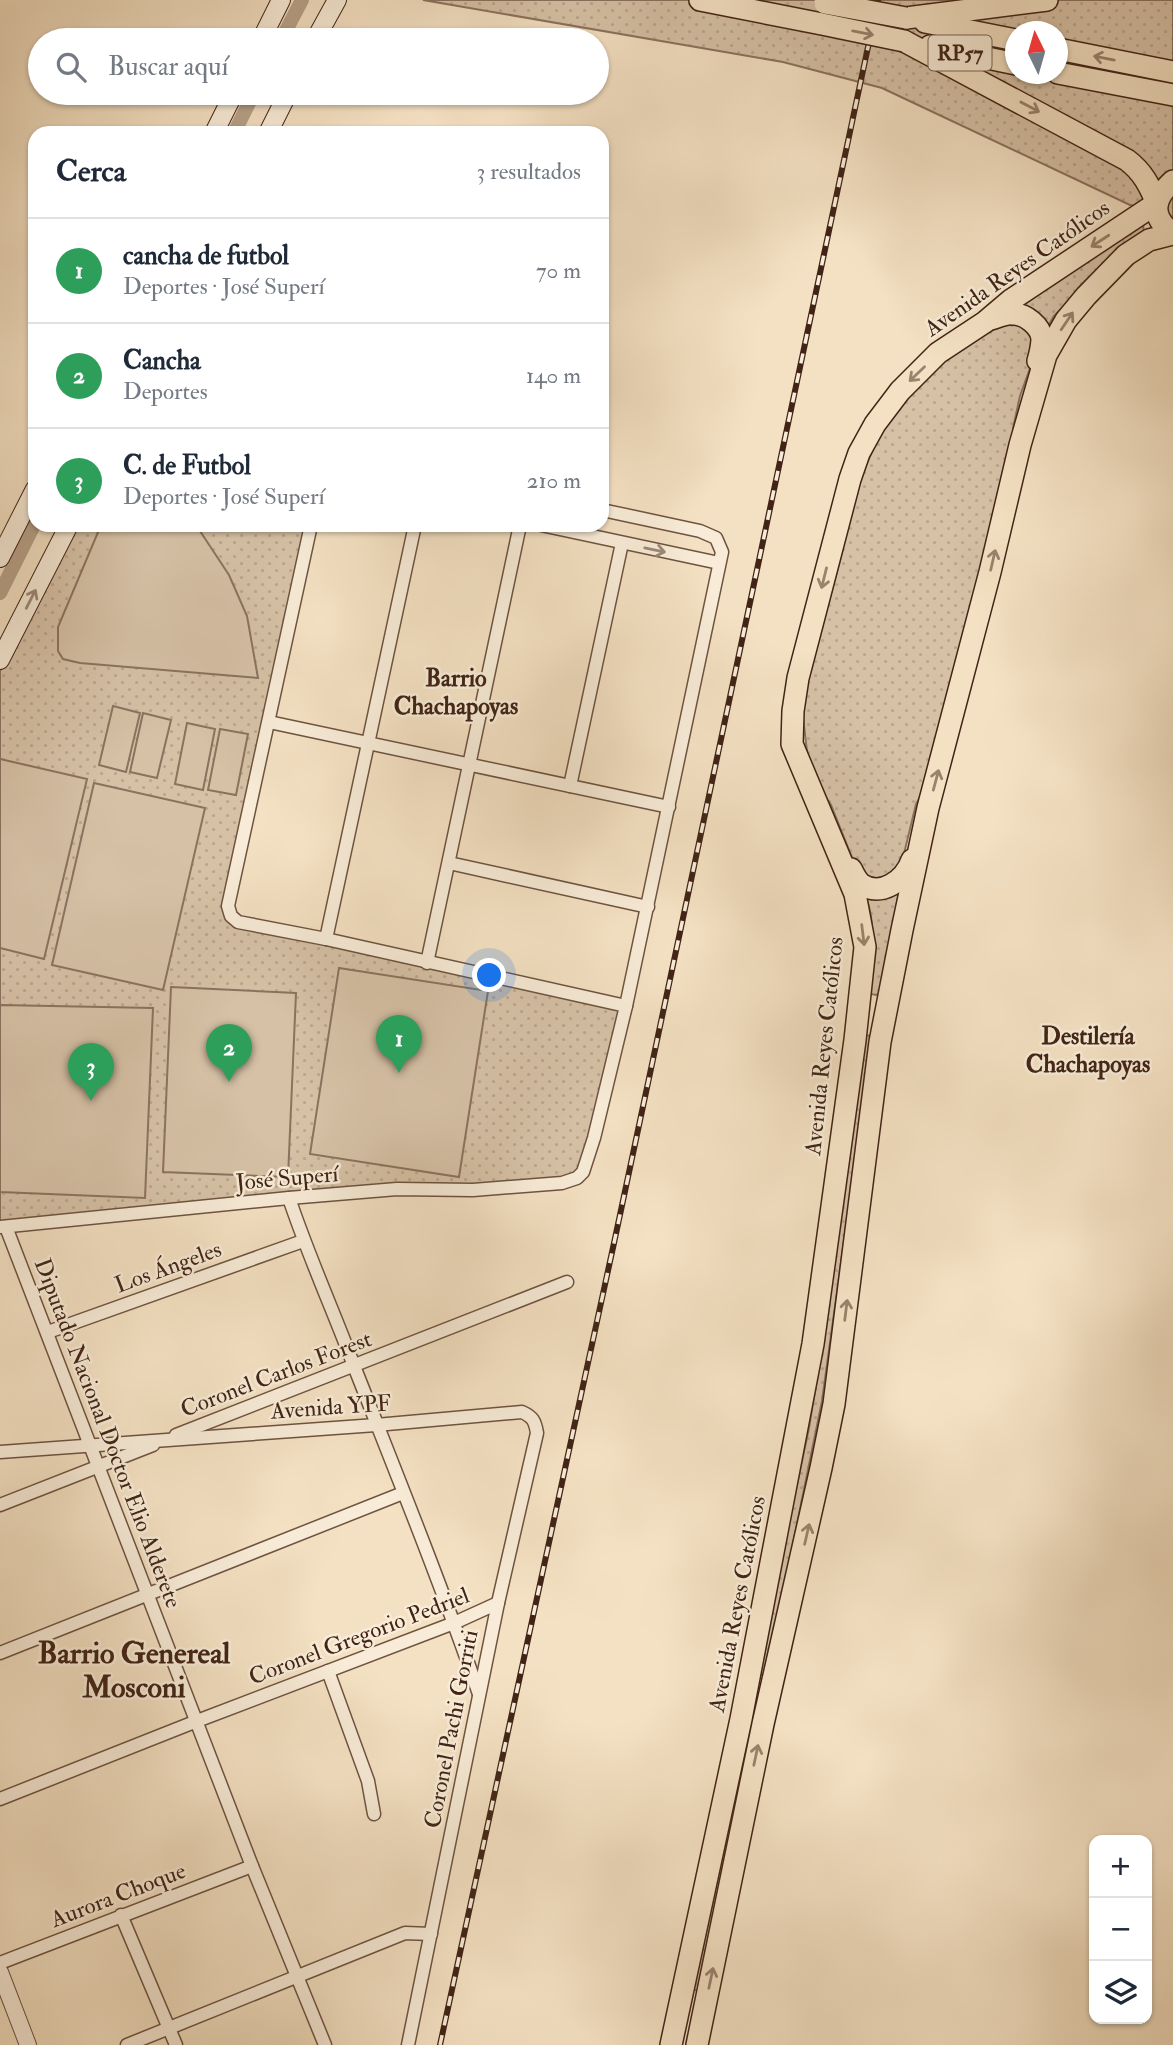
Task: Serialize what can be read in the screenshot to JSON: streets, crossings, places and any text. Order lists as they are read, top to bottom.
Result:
{
  "streets": {
    "main road": ["RP57", "Avenida Reyes Católicos"],
    "street": [
      "José Superí",
      "Los Ángeles",
      "Coronel Carlos Forest",
      "Avenida YPF",
      "Diputado Nacional Doctor Elio Alderete",
      "Coronel Gregorio Pedriel",
      "Coronel Pachi Gorriti",
      "Aurora Choque"
    ]
  },
  "crossings": [
    ["José Superí", "Diputado Nacional Doctor Elio Alderete"],
    ["Los Ángeles", "Diputado Nacional Doctor Elio Alderete"],
    ["Coronel Carlos Forest", "Avenida YPF"],
    ["Coronel Carlos Forest", "Diputado Nacional Doctor Elio Alderete"],
    ["Avenida YPF", "Diputado Nacional Doctor Elio Alderete"],
    ["Avenida YPF", "Coronel Pachi Gorriti"],
    ["Diputado Nacional Doctor Elio Alderete", "Coronel Gregorio Pedriel"],
    ["Diputado Nacional Doctor Elio Alderete", "Aurora Choque"],
    ["Coronel Gregorio Pedriel", "Coronel Pachi Gorriti"]
  ],
  "districts": ["Barrio Chachapoyas", "Destilería Chachapoyas", "Barrio Genereal Mosconi"],
  "north": "top",
  "page": {
    "search": "Buscar aquí",
    "heading": ["Cerca", "3 resultados"],
    "list": [
      {
        "mark": "1",
        "name": "cancha de futbol",
        "note": "Deportes · José Superí",
        "value": "70 m"
      },
      {
        "mark": "2",
        "name": "Cancha",
        "note": "Deportes",
        "value": "140 m"
      },
      {
        "mark": "3",
        "name": "C. de Futbol",
        "note": "Deportes · José Superí",
        "value": "210 m"
      }
    ],
    "pins": ["1", "2", "3"],
    "map_buttons": ["+", "−"]
  }
}
